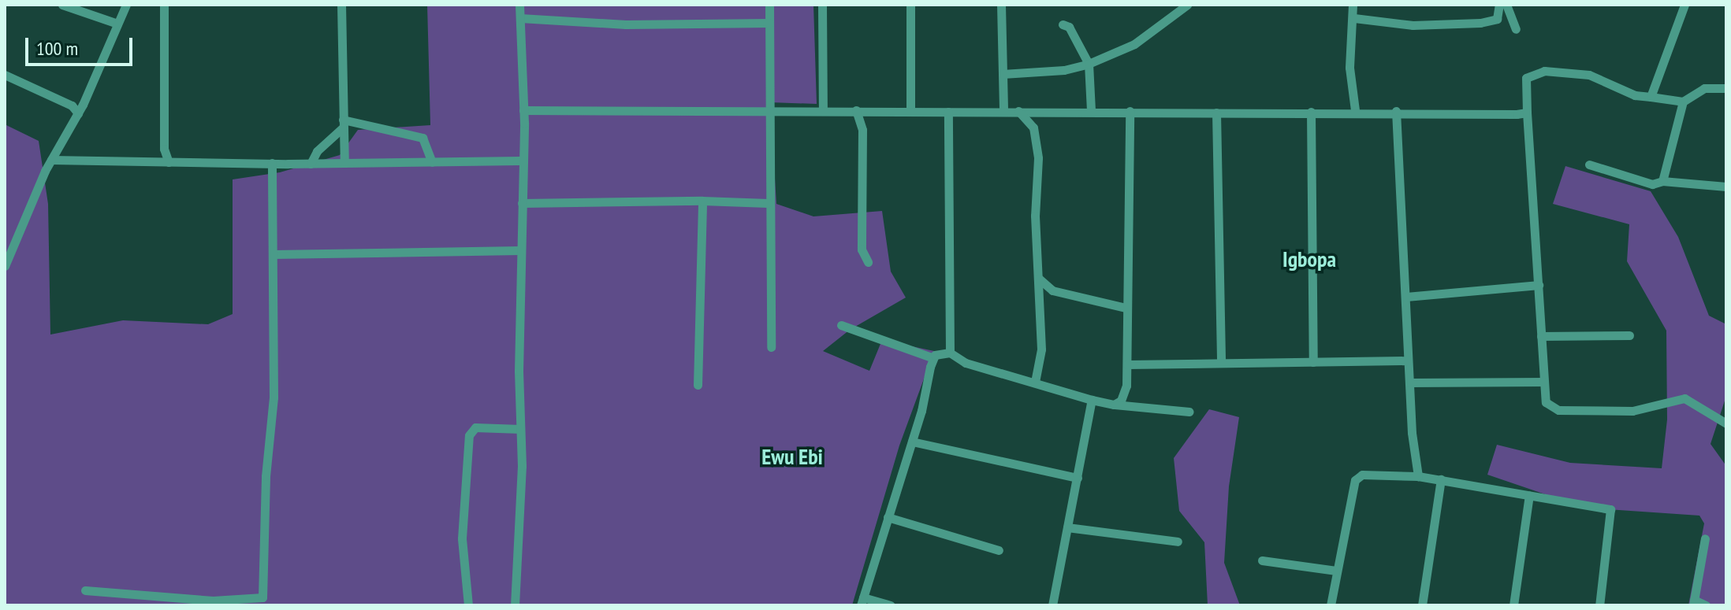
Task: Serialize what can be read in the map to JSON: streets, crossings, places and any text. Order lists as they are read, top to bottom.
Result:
{
  "districts": ["Igbopa", "Ewu Ebi"],
  "scale_bar": "100 m"
}
